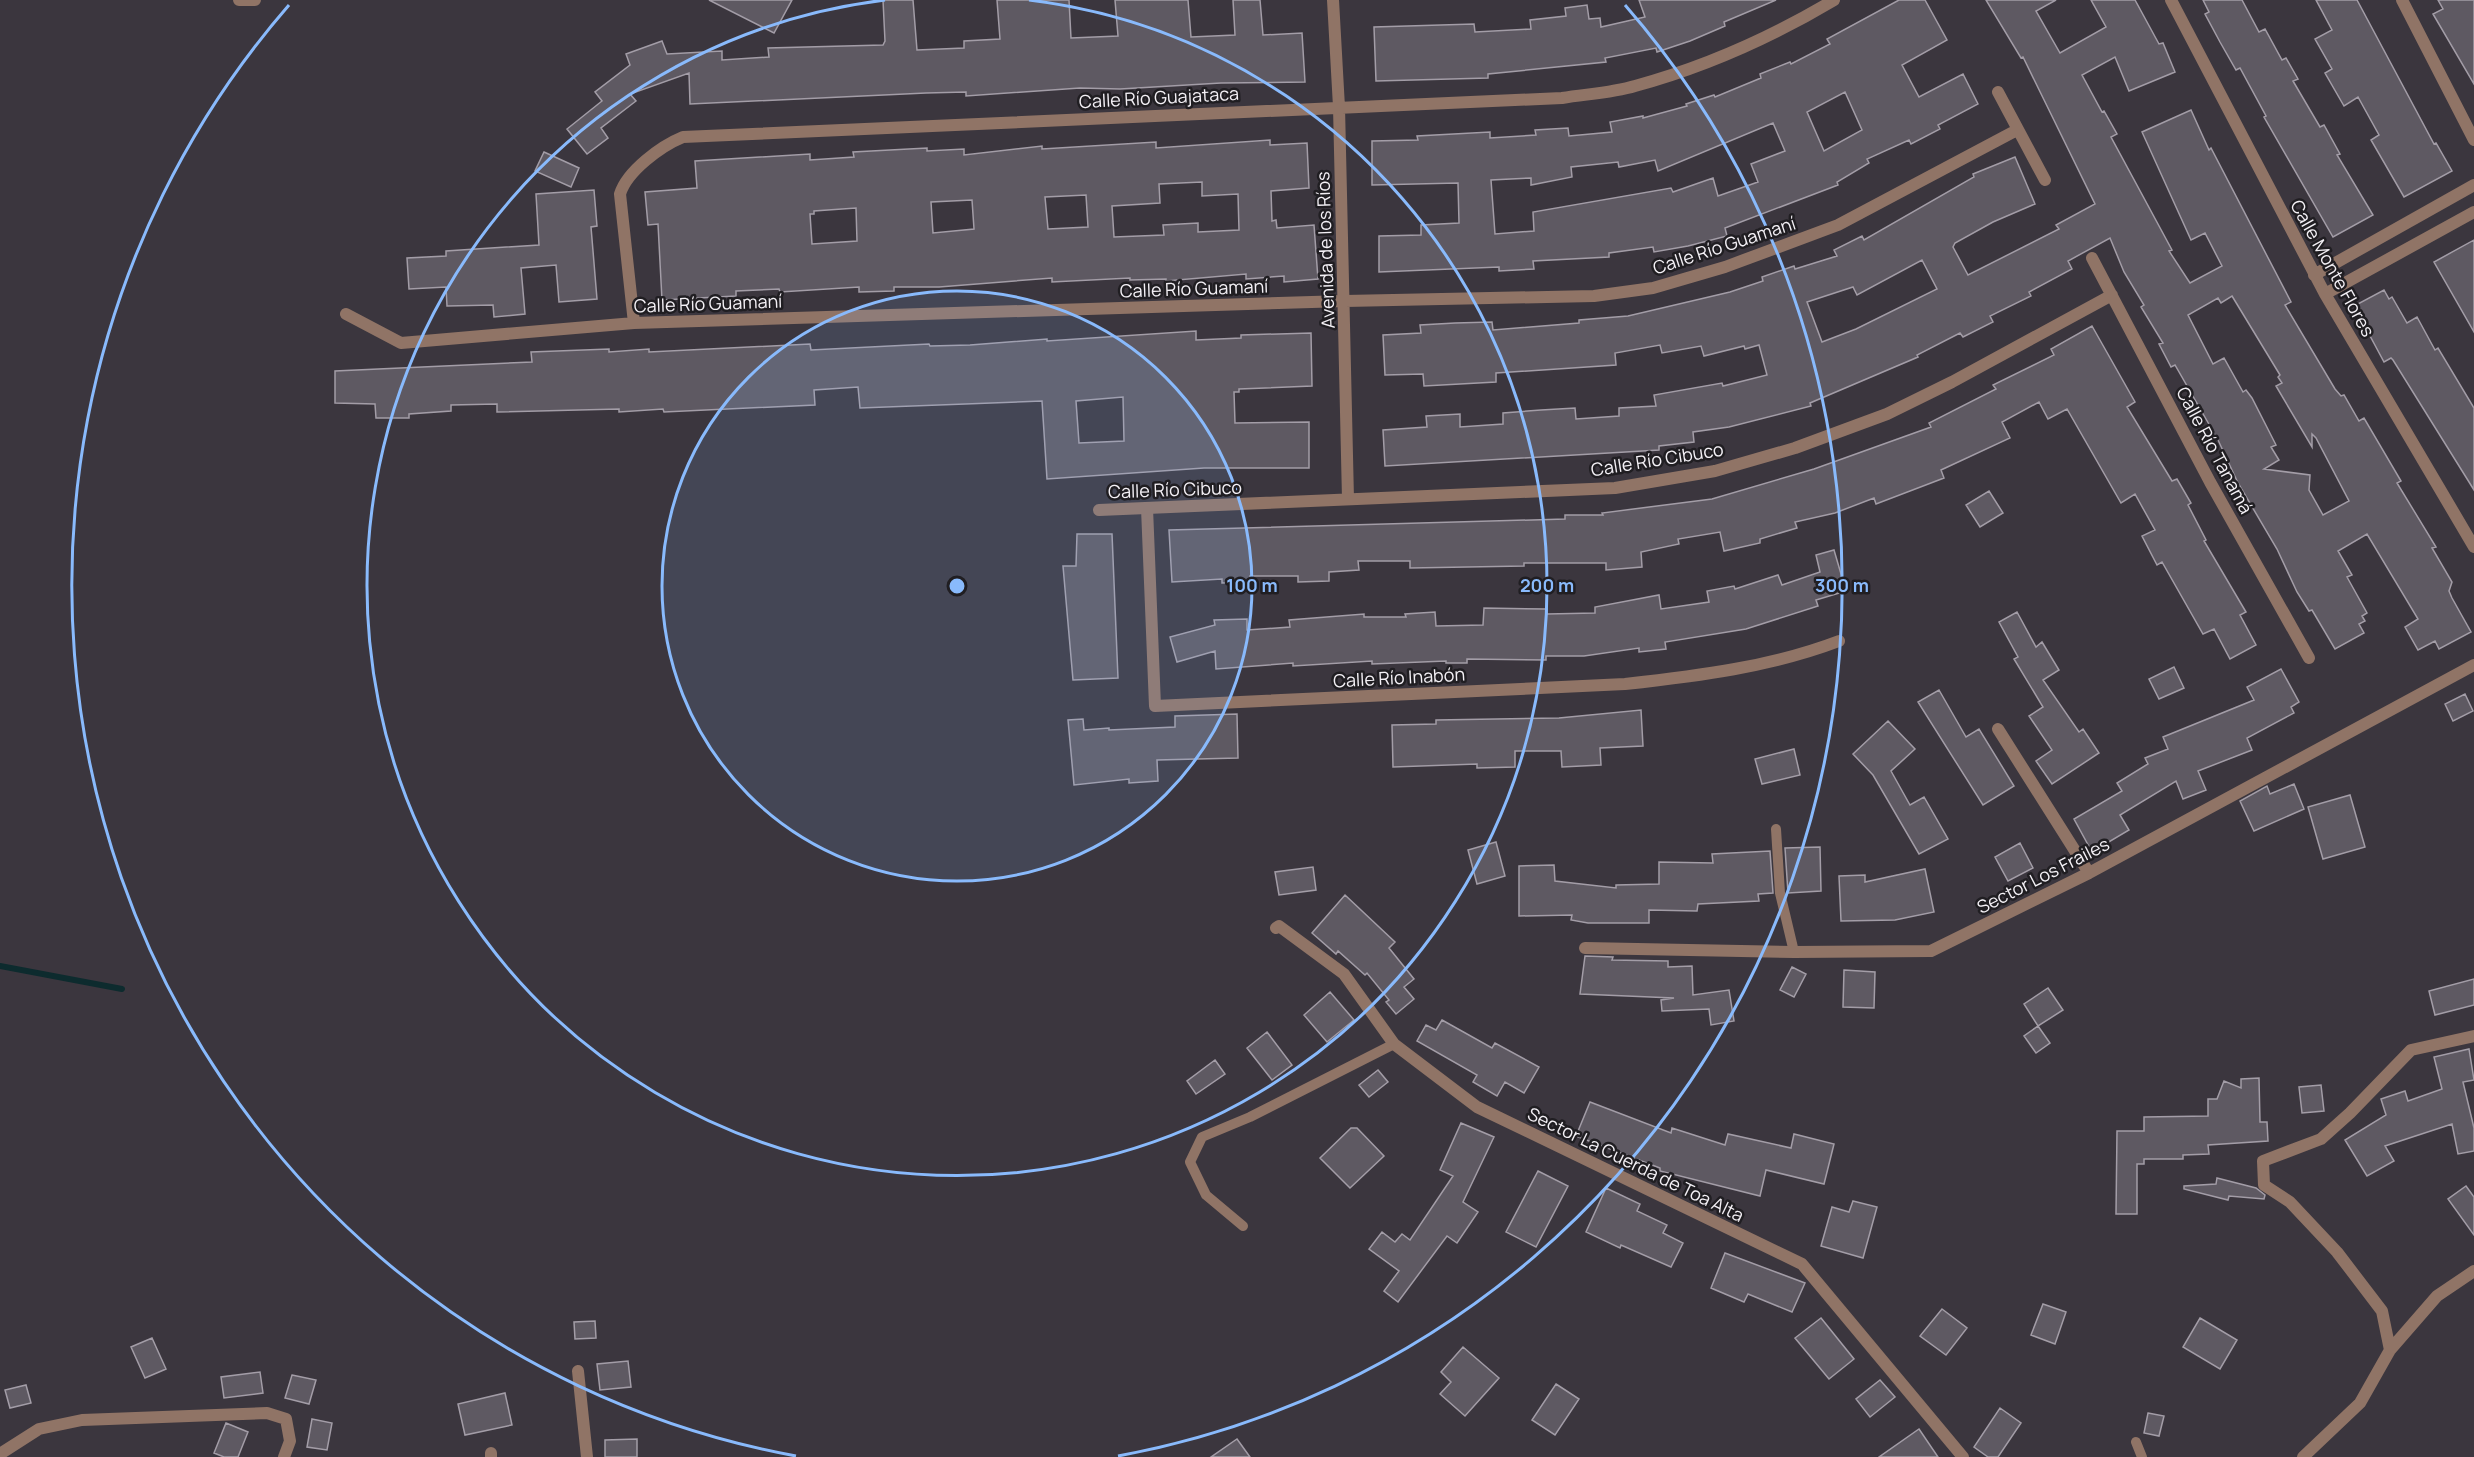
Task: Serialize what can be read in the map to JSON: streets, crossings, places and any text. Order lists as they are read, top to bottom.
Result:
{
  "streets": {
    "street": [
      "Calle Río Guajataca",
      "Calle Río Guamaní",
      "Avenida de los Ríos",
      "Calle Monte Flores",
      "Calle Río Tanamá",
      "Calle Río Cibuco",
      "Calle Río Inabón",
      "Sector Los Frailes",
      "Sector La Cuerda de Toa Alta"
    ]
  },
  "crossings": [
    ["Calle Río Guajataca", "Calle Río Guamaní"],
    ["Calle Río Guajataca", "Avenida de los Ríos"],
    ["Calle Río Guamaní", "Avenida de los Ríos"],
    ["Avenida de los Ríos", "Calle Río Cibuco"],
    ["Calle Río Tanamá", "Calle Río Cibuco"],
    ["Calle Río Cibuco", "Calle Río Inabón"]
  ],
  "rings": ["100 m", "200 m", "300 m"]
}
